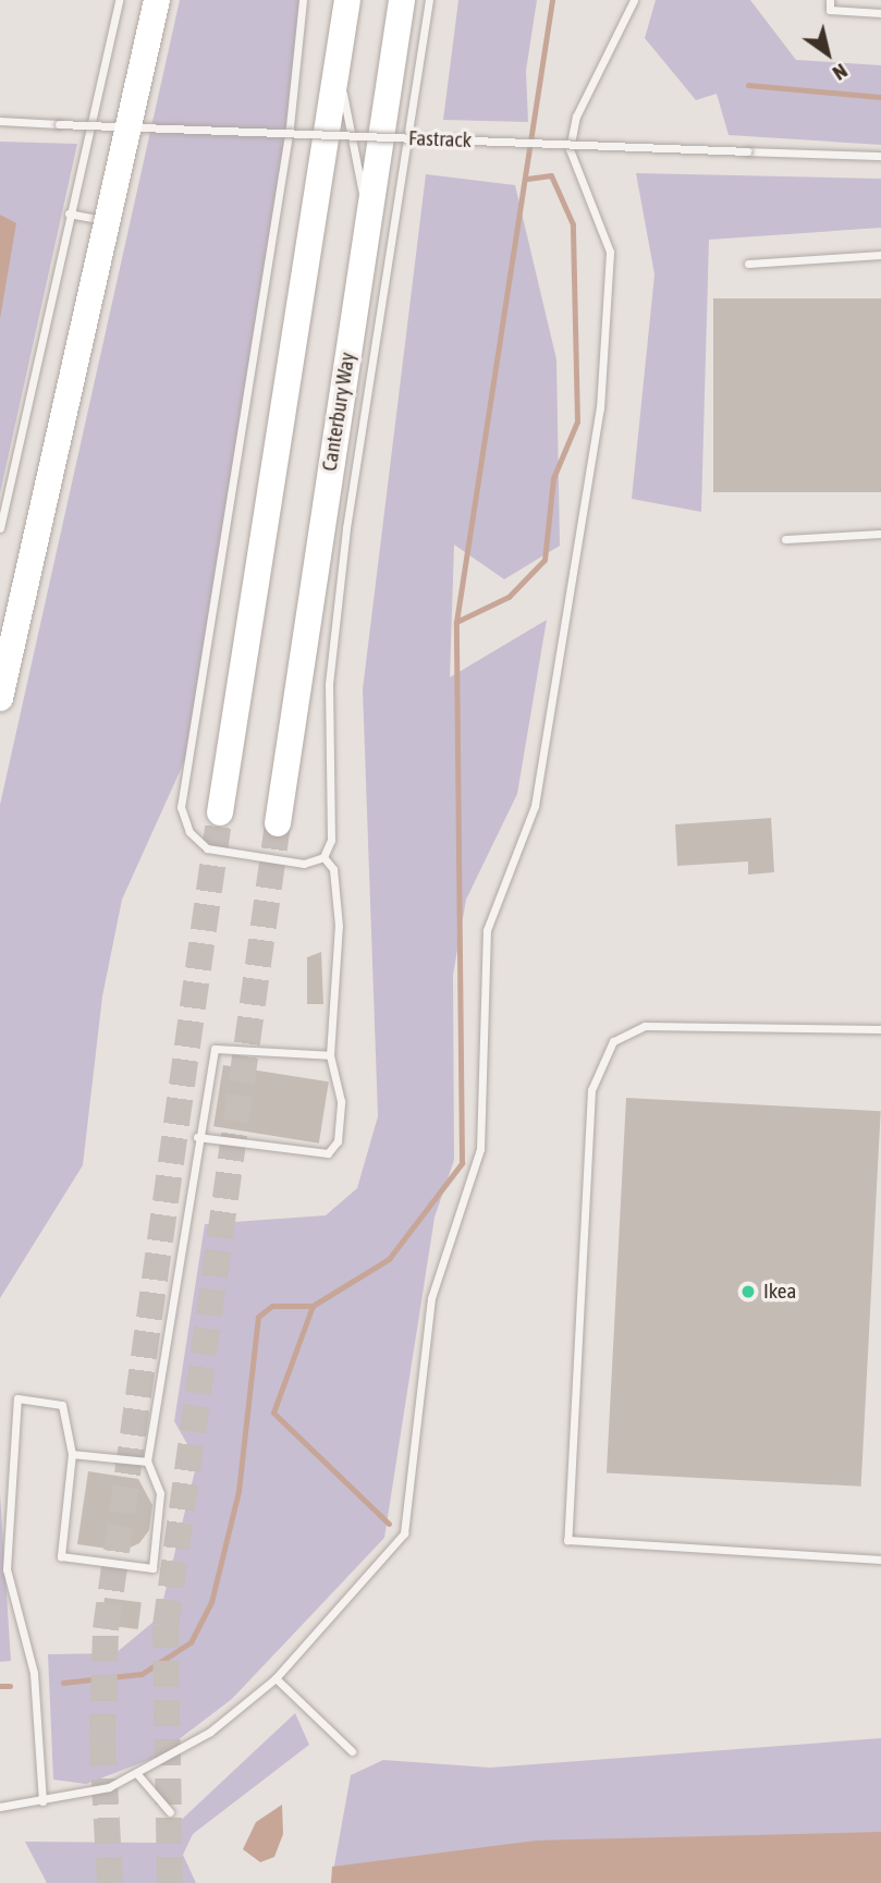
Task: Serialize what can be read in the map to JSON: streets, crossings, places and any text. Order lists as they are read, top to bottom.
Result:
{
  "streets": {
    "highway": ["Canterbury Way"],
    "lane": ["Fastrack"]
  },
  "places": ["Ikea"],
  "north": "bottom right"
}
